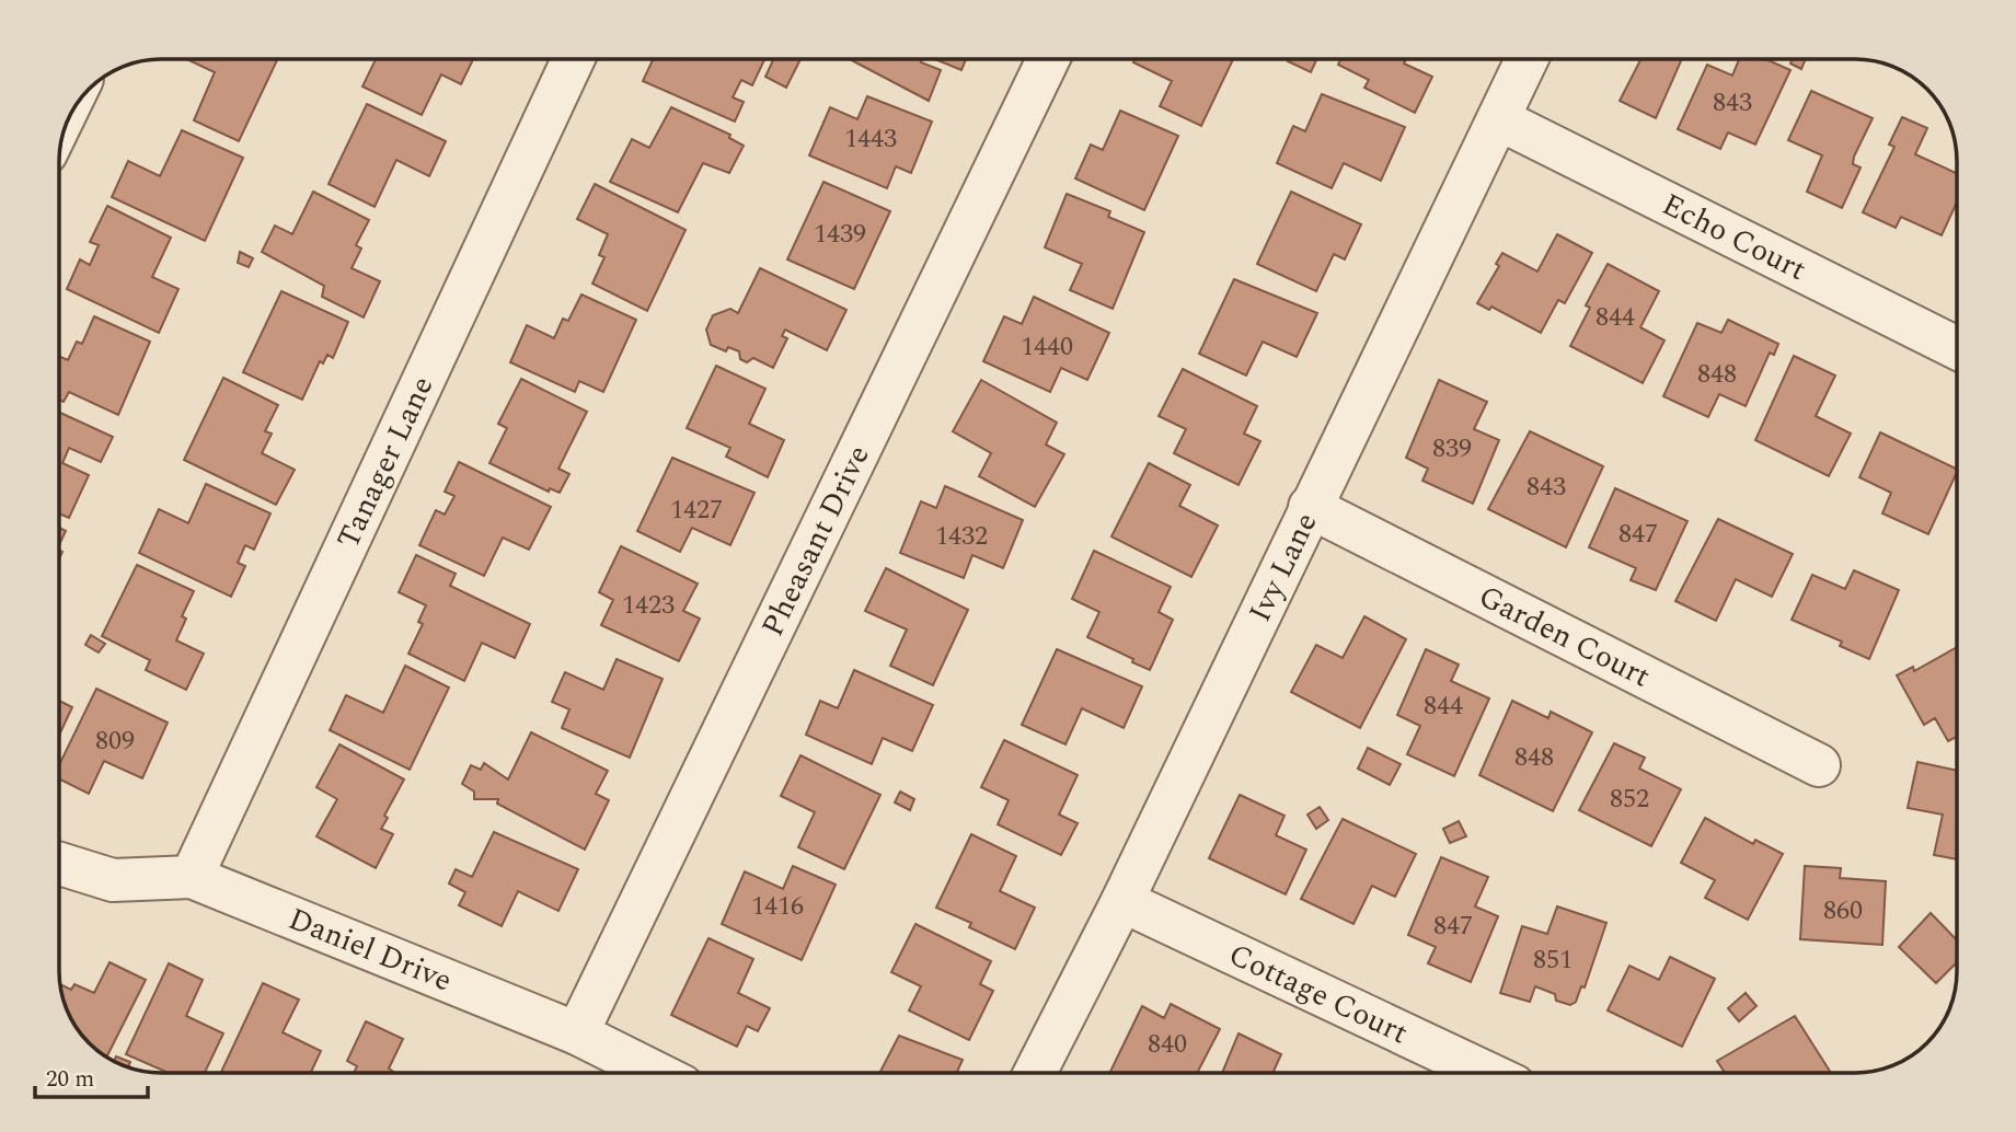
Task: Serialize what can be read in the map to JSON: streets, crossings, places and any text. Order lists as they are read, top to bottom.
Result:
{
  "streets": {
    "street": [
      "Echo Court",
      "Tanager Lane",
      "Pheasant Drive",
      "Ivy Lane",
      "Garden Court",
      "Daniel Drive",
      "Cottage Court"
    ]
  },
  "crossings": [
    ["Echo Court", "Ivy Lane"],
    ["Tanager Lane", "Daniel Drive"],
    ["Pheasant Drive", "Daniel Drive"],
    ["Ivy Lane", "Garden Court"],
    ["Ivy Lane", "Cottage Court"]
  ],
  "house_numbers": [
    "843",
    "1443",
    "1439",
    "844",
    "1440",
    "848",
    "839",
    "843",
    "1427",
    "847",
    "1432",
    "1423",
    "844",
    "809",
    "848",
    "852",
    "1416",
    "860",
    "847",
    "851",
    "840"
  ],
  "scale_bar": "20 m"
}
